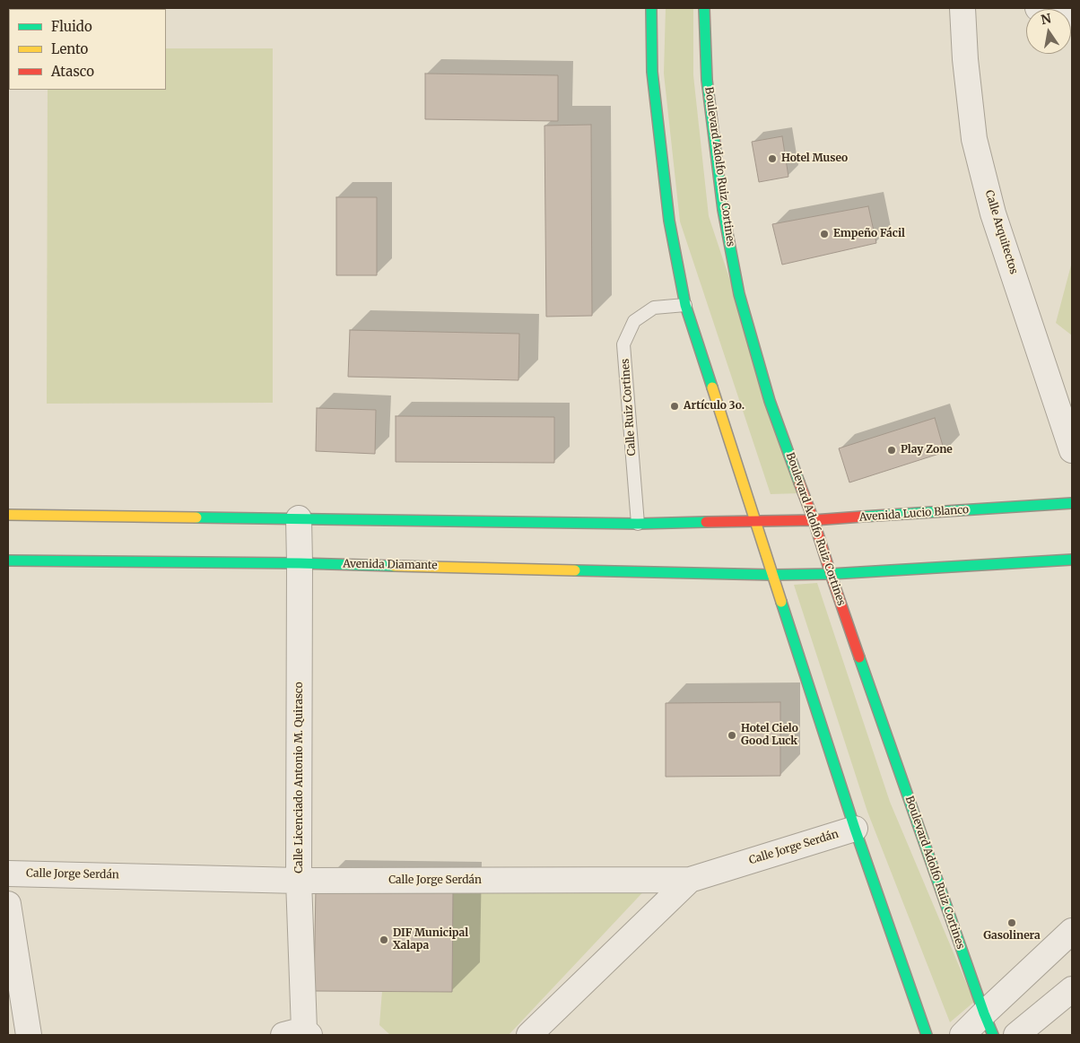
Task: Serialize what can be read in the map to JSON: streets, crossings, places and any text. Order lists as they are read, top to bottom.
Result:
{
  "streets": {
    "main road": ["Boulevard Adolfo Ruiz Cortines", "Avenida Lucio Blanco", "Avenida Diamante"],
    "street": ["Calle Arquitectos", "Calle Licenciado Antonio M. Quirasco", "Calle Jorge Serdán"],
    "lane": ["Calle Ruiz Cortines"]
  },
  "crossings": [
    ["Boulevard Adolfo Ruiz Cortines", "Avenida Lucio Blanco"],
    ["Avenida Diamante", "Calle Licenciado Antonio M. Quirasco"],
    ["Calle Licenciado Antonio M. Quirasco", "Calle Jorge Serdán"]
  ],
  "places": [
    "Hotel Museo",
    "Empeño Fácil",
    "Artículo 3o.",
    "Play Zone",
    "Hotel Cielo Good Luck",
    "Gasolinera",
    "DIF Municipal Xalapa"
  ],
  "legend": ["Fluido", "Lento", "Atasco"],
  "north": "top"
}
